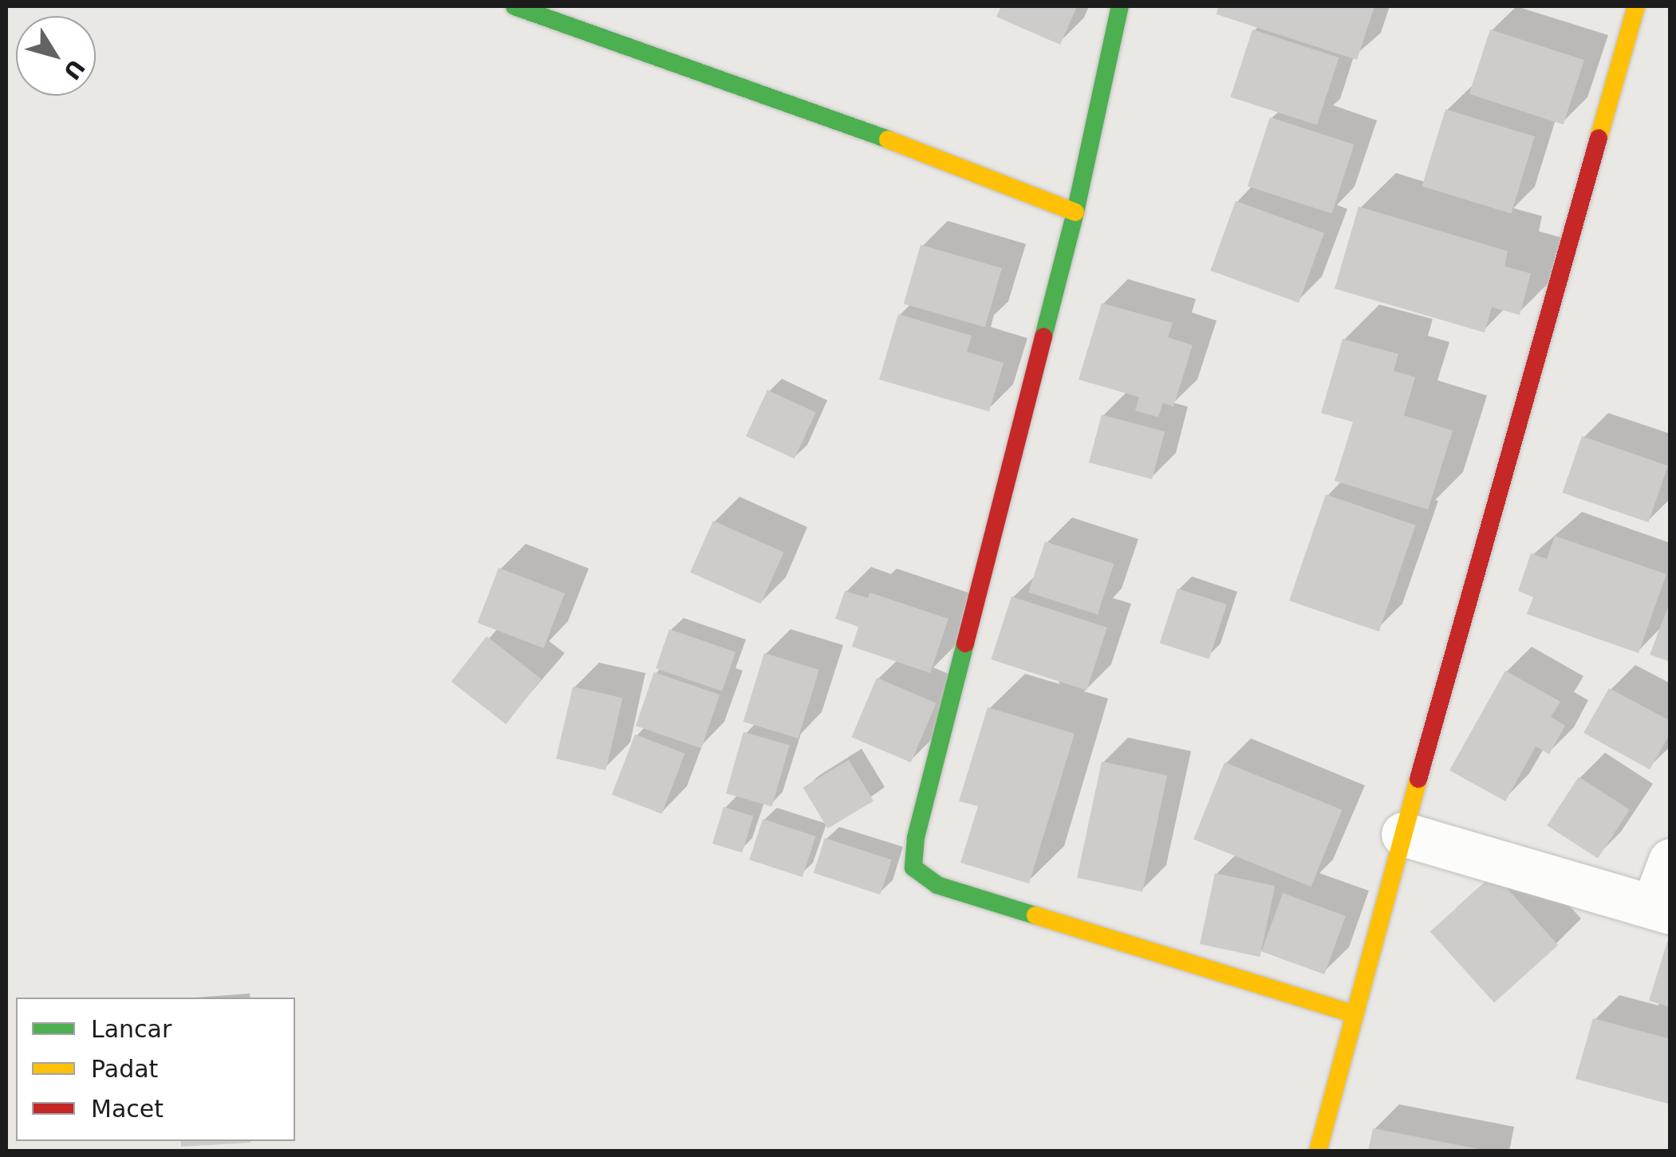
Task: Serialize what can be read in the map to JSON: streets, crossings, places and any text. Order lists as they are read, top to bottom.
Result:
{
  "legend": ["Lancar", "Padat", "Macet"],
  "north": "bottom right"
}
